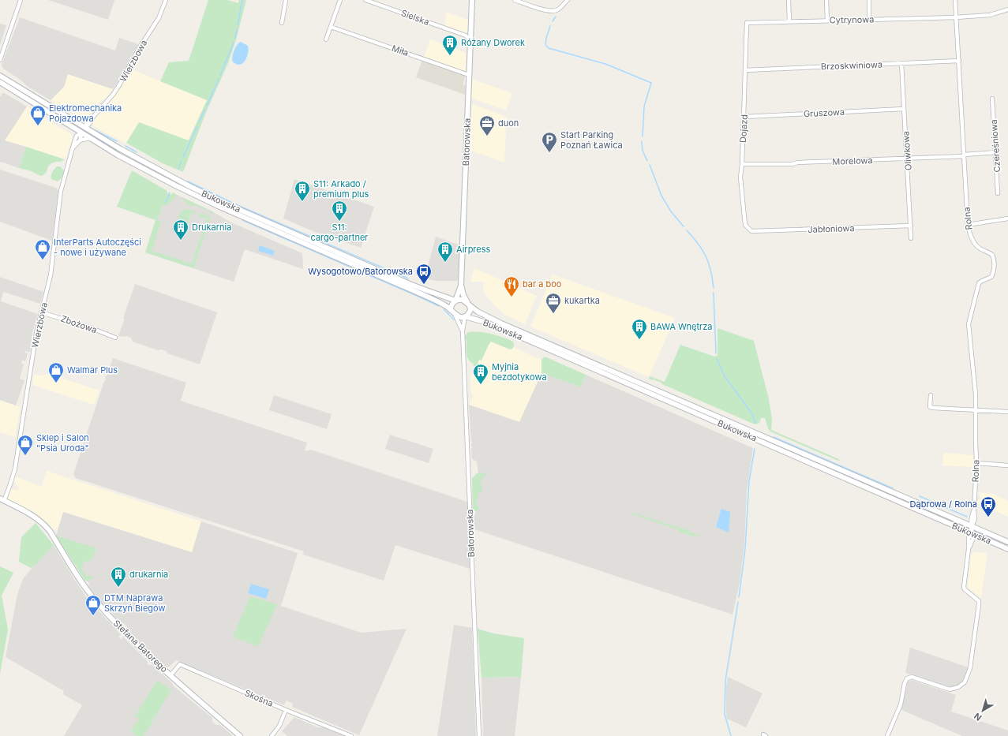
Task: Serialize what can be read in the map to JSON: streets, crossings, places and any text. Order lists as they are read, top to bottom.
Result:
{
  "streets": {
    "main road": ["Batorowska", "Bukowska", "Stefana Batorego"],
    "street": [
      "Sielska",
      "Cytrynowa",
      "Miła",
      "Wierzbowa",
      "Brzoskwiniowa",
      "Gruszowa",
      "Dojazd",
      "Czereśniowa",
      "Oliwkowa",
      "Morelowa",
      "Rolna",
      "Jabłoniowa",
      "Zbożowa",
      "Skośna"
    ]
  },
  "crossings": [
    ["Sielska", "Batorowska"],
    ["Cytrynowa", "Dojazd"],
    ["Cytrynowa", "Rolna"],
    ["Miła", "Batorowska"],
    ["Wierzbowa", "Bukowska"],
    ["Wierzbowa", "Zbożowa"],
    ["Wierzbowa", "Stefana Batorego"],
    ["Brzoskwiniowa", "Dojazd"],
    ["Brzoskwiniowa", "Oliwkowa"],
    ["Brzoskwiniowa", "Rolna"],
    ["Gruszowa", "Dojazd"],
    ["Gruszowa", "Oliwkowa"],
    ["Dojazd", "Morelowa"],
    ["Dojazd", "Jabłoniowa"],
    ["Batorowska", "Bukowska"],
    ["Czereśniowa", "Morelowa"],
    ["Oliwkowa", "Morelowa"],
    ["Oliwkowa", "Jabłoniowa"],
    ["Morelowa", "Rolna"],
    ["Bukowska", "Rolna"],
    ["Stefana Batorego", "Skośna"]
  ],
  "places": {
    "building": [
      "Różany Dworek",
      "S11: Arkado / premium plus",
      "S11: cargo-partner",
      "Drukarnia",
      "Airpress",
      "BAWA Wnętrza",
      "Myjnia bezdotykowa",
      "drukarnia"
    ],
    "shop": [
      "Elektromechanika Pojazdowa",
      "InterParts Autoczęści - nowe i używane",
      "Walmar Plus",
      "Sklep i Salon \"Psia Uroda\"",
      "DTM Naprawa Skrzyń Biegów"
    ],
    "office": ["duon", "kukartka"],
    "parking": ["Start Parking Poznań Ławica"],
    "bus stop": ["Wysogotowo/Batorowska", "Dąbrowa / Rolna"],
    "restaurant": ["bar a boo"]
  },
  "north": "bottom left"
}
